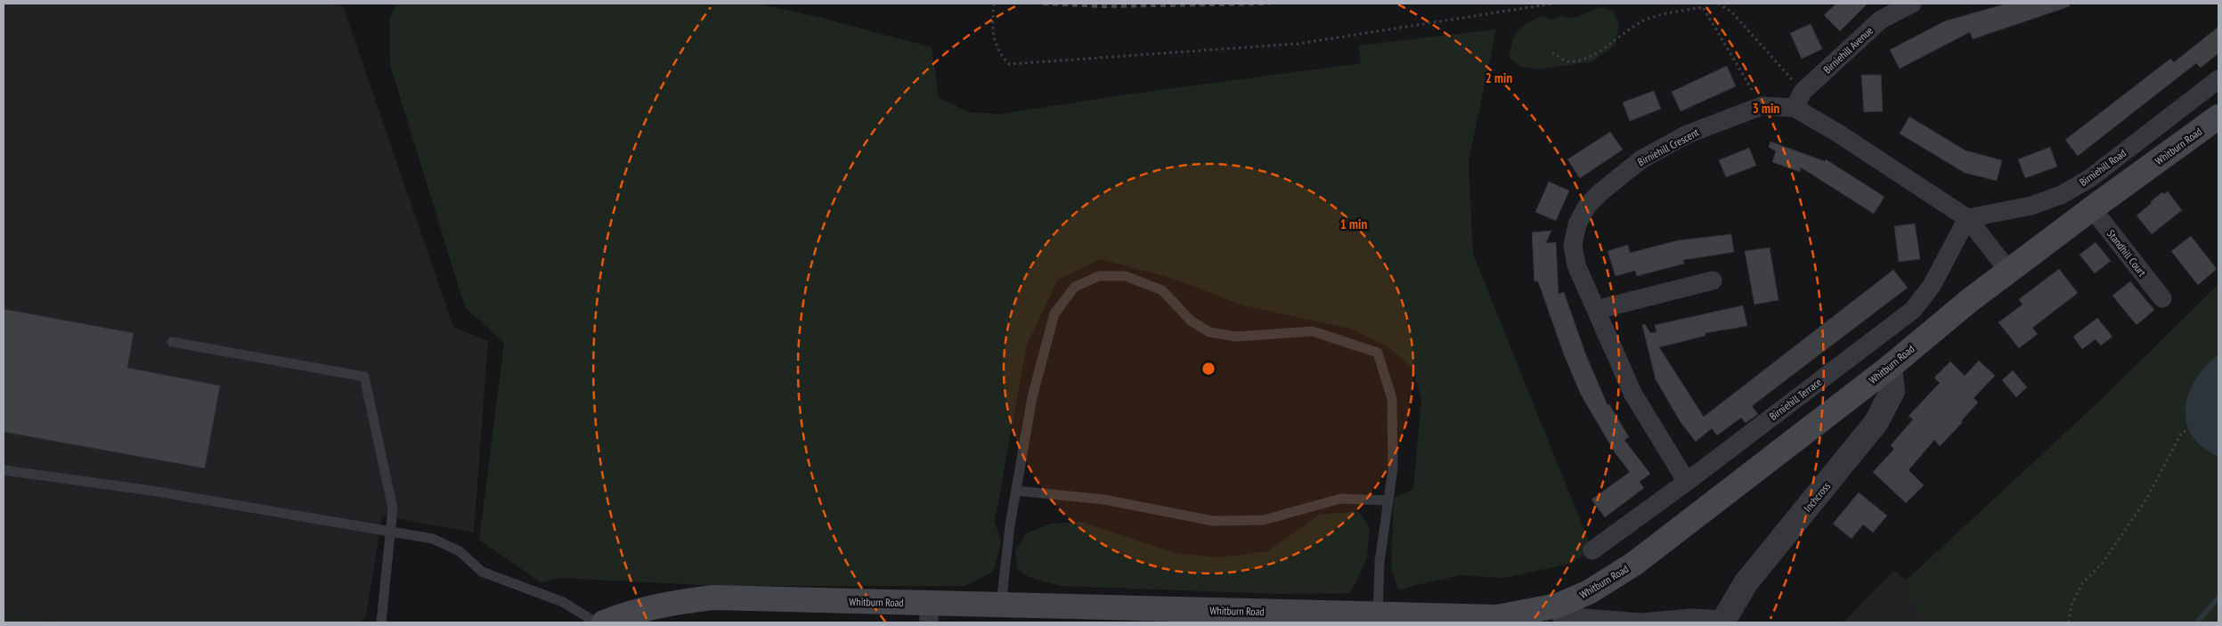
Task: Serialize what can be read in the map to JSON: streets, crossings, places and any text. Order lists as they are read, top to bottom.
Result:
{
  "streets": {
    "main road": ["Whitburn Road"],
    "street": [
      "Birniehill Avenue",
      "Birniehill Crescent",
      "Birniehill Road",
      "Standhill Court",
      "Birniehill Terrace",
      "Inchcross"
    ]
  },
  "crossings": [
    ["Birniehill Avenue", "Birniehill Crescent"],
    ["Whitburn Road", "Birniehill Crescent"],
    ["Whitburn Road", "Standhill Court"],
    ["Whitburn Road", "Inchcross"],
    ["Birniehill Crescent", "Birniehill Road"],
    ["Birniehill Crescent", "Birniehill Terrace"],
    ["Birniehill Road", "Birniehill Terrace"]
  ],
  "rings": ["2 min", "3 min", "1 min"]
}
